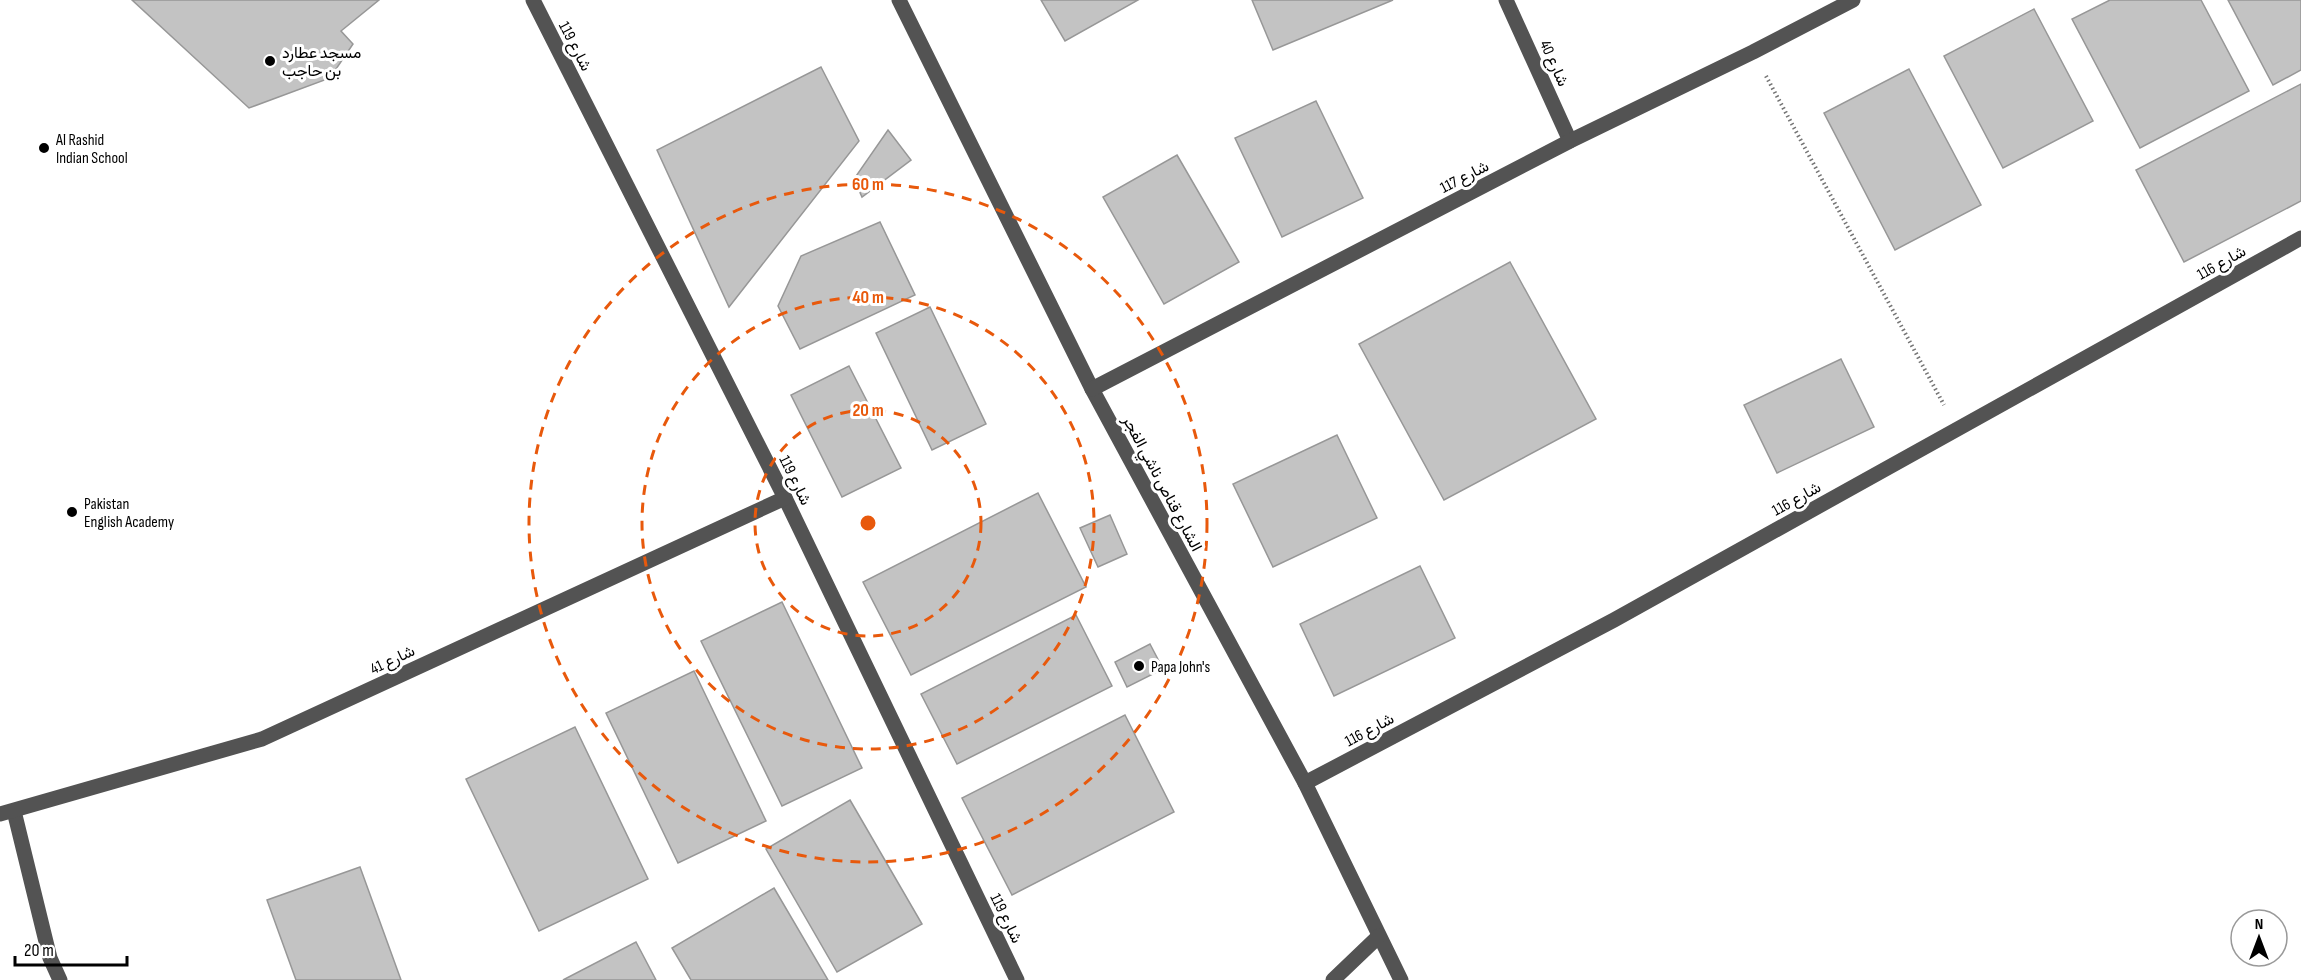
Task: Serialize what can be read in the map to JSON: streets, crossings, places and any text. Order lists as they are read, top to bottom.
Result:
{
  "streets": {
    "street": [
      "شارع 119",
      "شارع 40",
      "شارع 117",
      "شارع 116",
      "الشارع قناص ناشي الفجر",
      "شارع 41"
    ]
  },
  "crossings": [
    ["شارع 119", "شارع 41"],
    ["شارع 40", "شارع 117"],
    ["شارع 117", "الشارع قناص ناشي الفجر"],
    ["شارع 116", "الشارع قناص ناشي الفجر"]
  ],
  "places": [
    "مسجد عطارد بن حاجب",
    "Al Rashid Indian School",
    "Pakistan English Academy",
    "Papa John's"
  ],
  "scale_bar": "20 m",
  "north": "top",
  "rings": ["60 m", "40 m", "20 m"]
}
